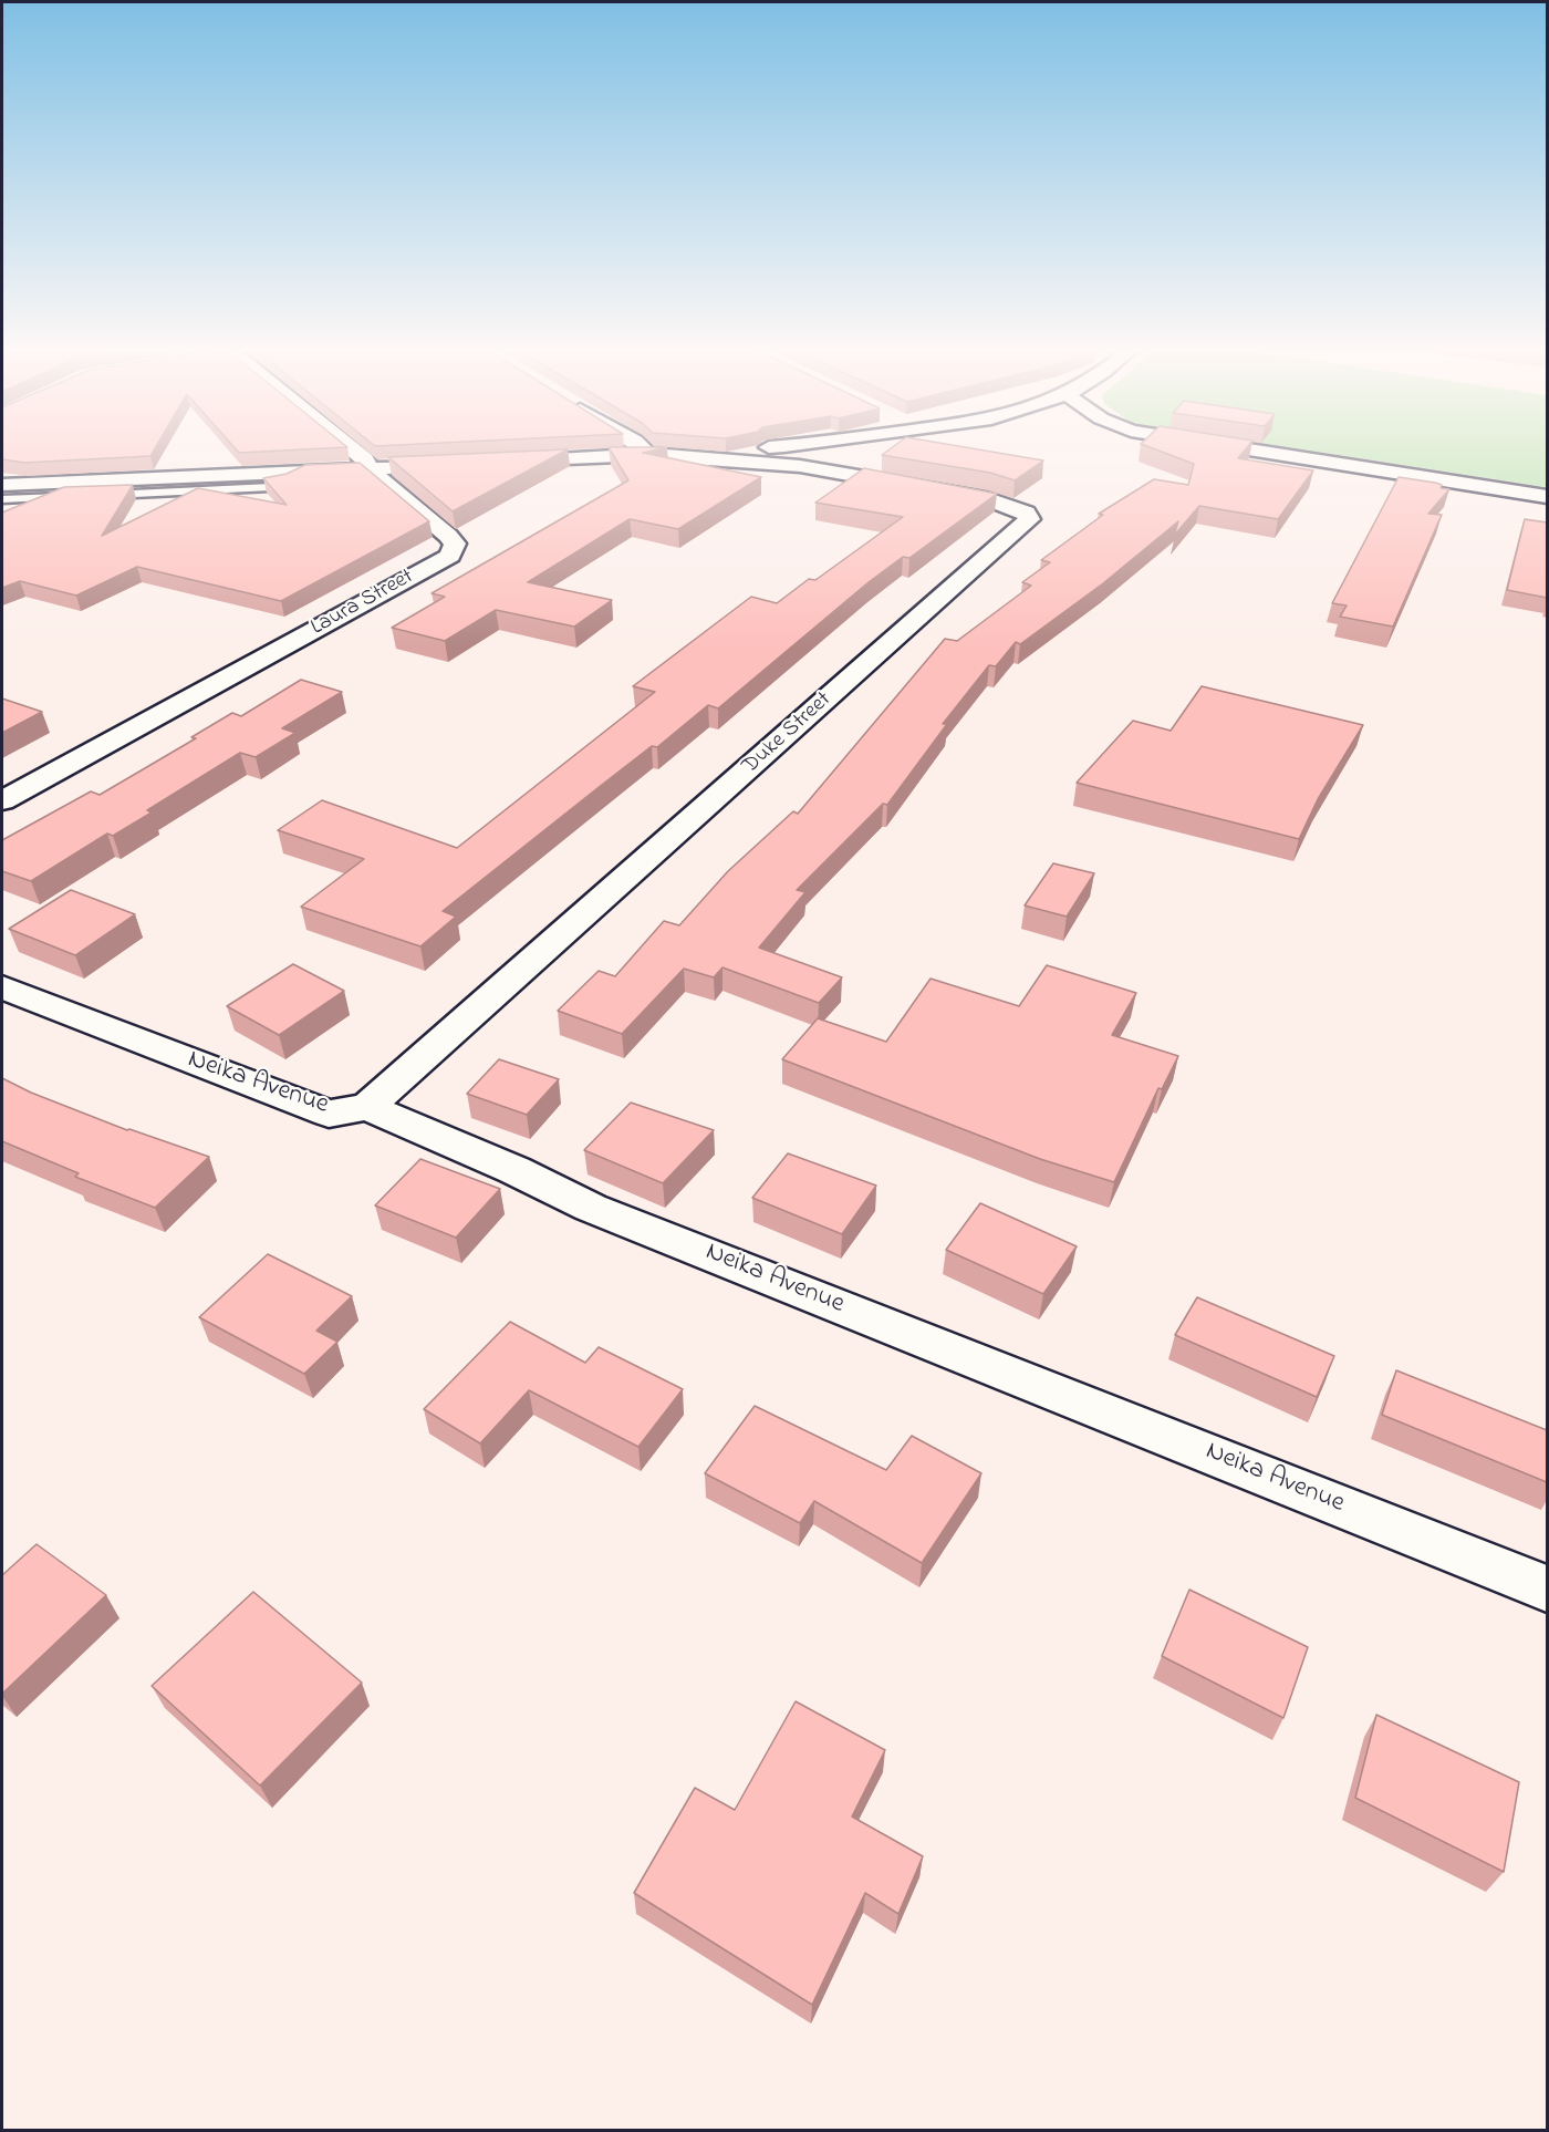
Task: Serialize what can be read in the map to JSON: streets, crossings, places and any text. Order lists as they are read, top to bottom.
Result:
{
  "streets": {
    "street": ["Laura Street", "Duke Street", "Neika Avenue"]
  },
  "crossings": [
    ["Duke Street", "Neika Avenue"]
  ]
}
